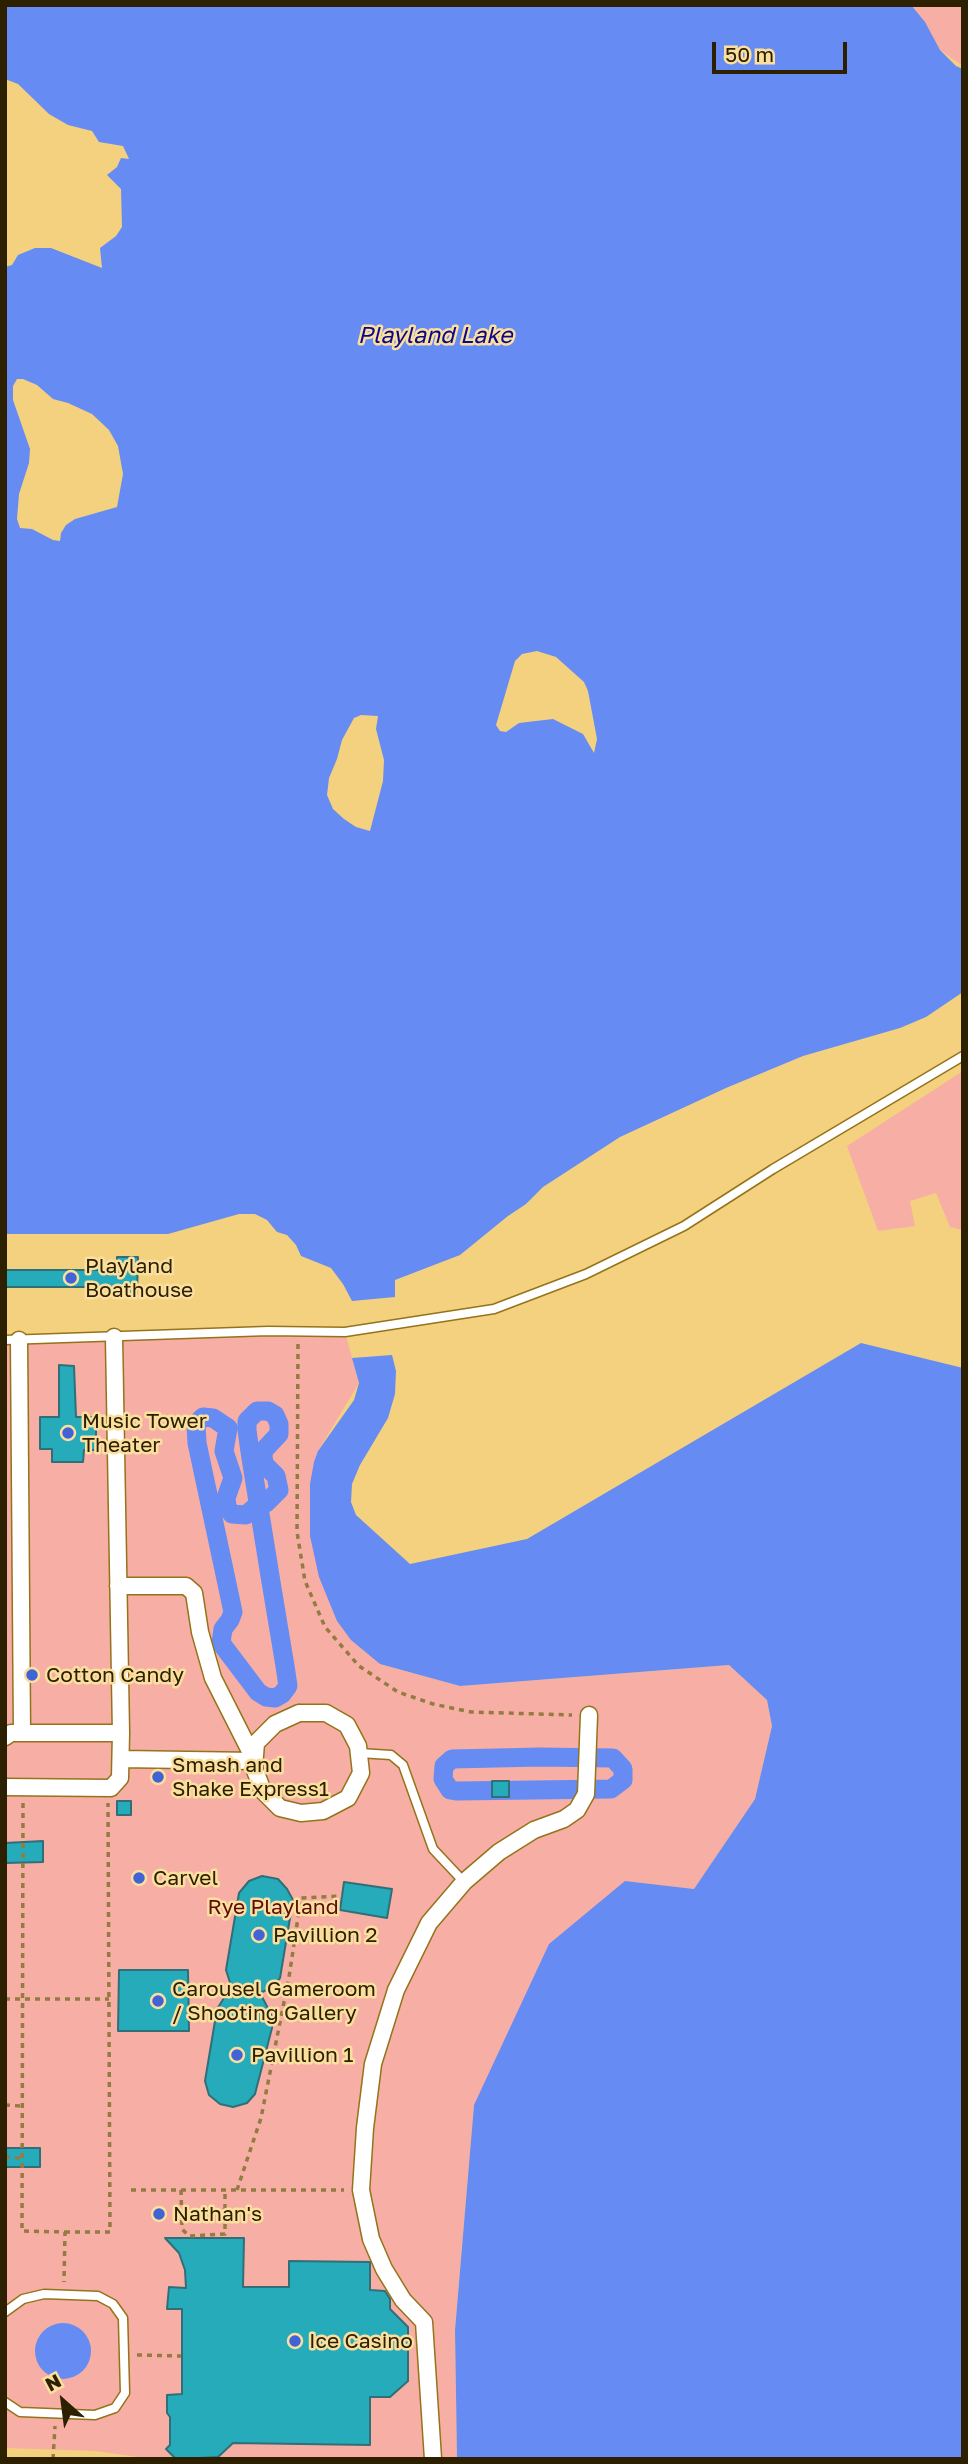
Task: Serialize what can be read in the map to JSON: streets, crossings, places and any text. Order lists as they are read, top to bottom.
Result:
{
  "water": ["Playland Lake"],
  "parks": ["Rye Playland"],
  "places": [
    "Playland Boathouse",
    "Music Tower Theater",
    "Cotton Candy",
    "Smash and Shake Express1",
    "Carvel",
    "Pavillion 2",
    "Carousel Gameroom / Shooting Gallery",
    "Pavillion 1",
    "Nathan's",
    "Ice Casino"
  ],
  "scale_bar": "50 m",
  "north": "top left"
}
